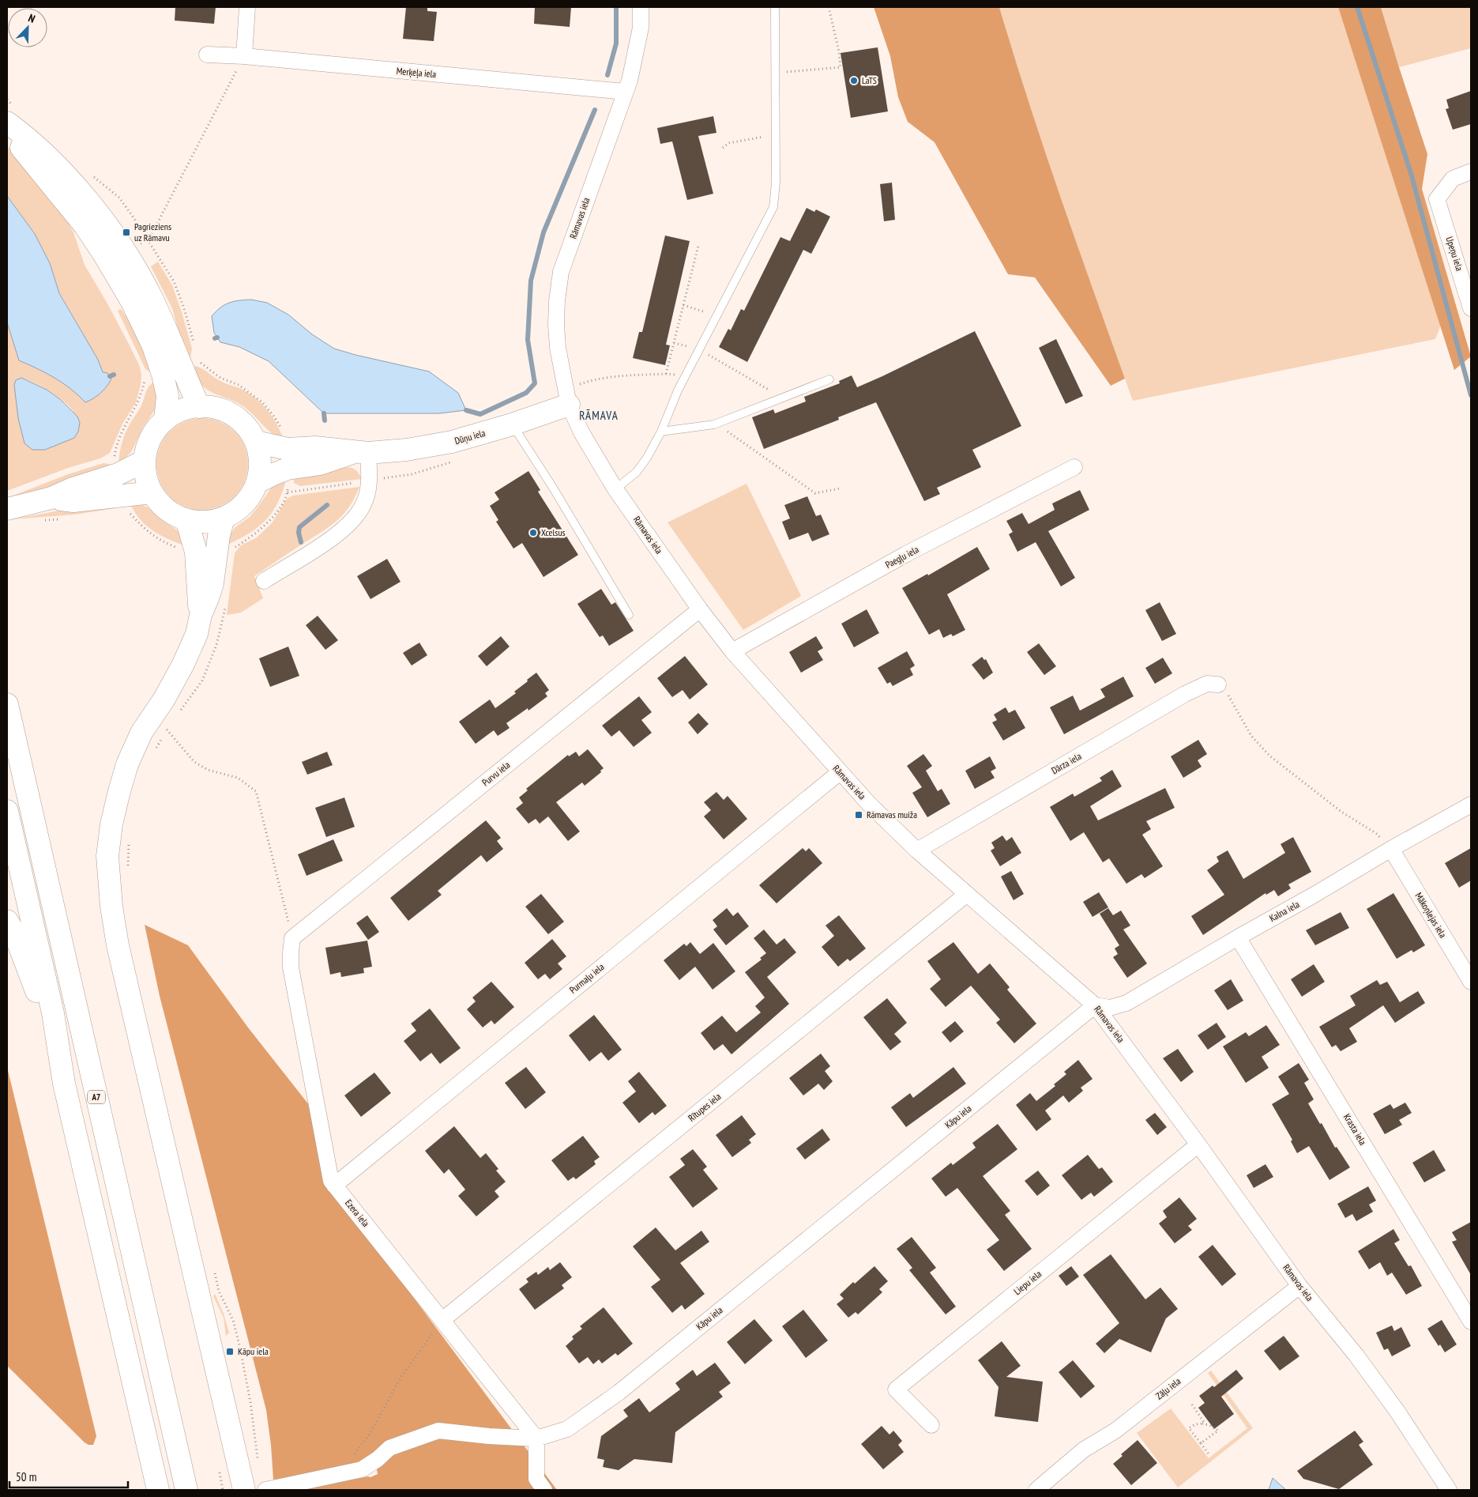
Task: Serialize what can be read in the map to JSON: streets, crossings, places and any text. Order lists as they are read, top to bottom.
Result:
{
  "streets": {
    "main road": ["Dūņu iela", "A7"],
    "street": [
      "Merķeļa iela",
      "Rāmavas iela",
      "Upeņu iela",
      "Paegļu iela",
      "Dārza iela",
      "Purvu iela",
      "Kalna iela",
      "Mākoņlejas iela",
      "Purmaļu iela",
      "Rītupes iela",
      "Kāpu iela",
      "Krasta iela",
      "Ezera iela",
      "Liepu iela",
      "Zāļu iela"
    ]
  },
  "crossings": [
    ["Merķeļa iela", "Rāmavas iela"],
    ["Rāmavas iela", "Dūņu iela"],
    ["Rāmavas iela", "Paegļu iela"],
    ["Rāmavas iela", "Dārza iela"],
    ["Rāmavas iela", "Purvu iela"],
    ["Rāmavas iela", "Kalna iela"],
    ["Rāmavas iela", "Purmaļu iela"],
    ["Rāmavas iela", "Rītupes iela"],
    ["Rāmavas iela", "Kāpu iela"],
    ["Rāmavas iela", "Liepu iela"],
    ["Rāmavas iela", "Zāļu iela"],
    ["Purvu iela", "Ezera iela"],
    ["Kalna iela", "Mākoņlejas iela"],
    ["Kalna iela", "Kāpu iela"],
    ["Kalna iela", "Krasta iela"],
    ["Purmaļu iela", "Ezera iela"],
    ["Rītupes iela", "Ezera iela"],
    ["Kāpu iela", "Ezera iela"]
  ],
  "districts": ["RĀMAVA"],
  "places": {
    "other": ["LaTS", "Xcelsus"],
    "transit": ["Pagrieziens uz Rāmavu", "Rāmavas muiža", "Kāpu iela"]
  },
  "scale_bar": "50 m",
  "north": "top right"
}
